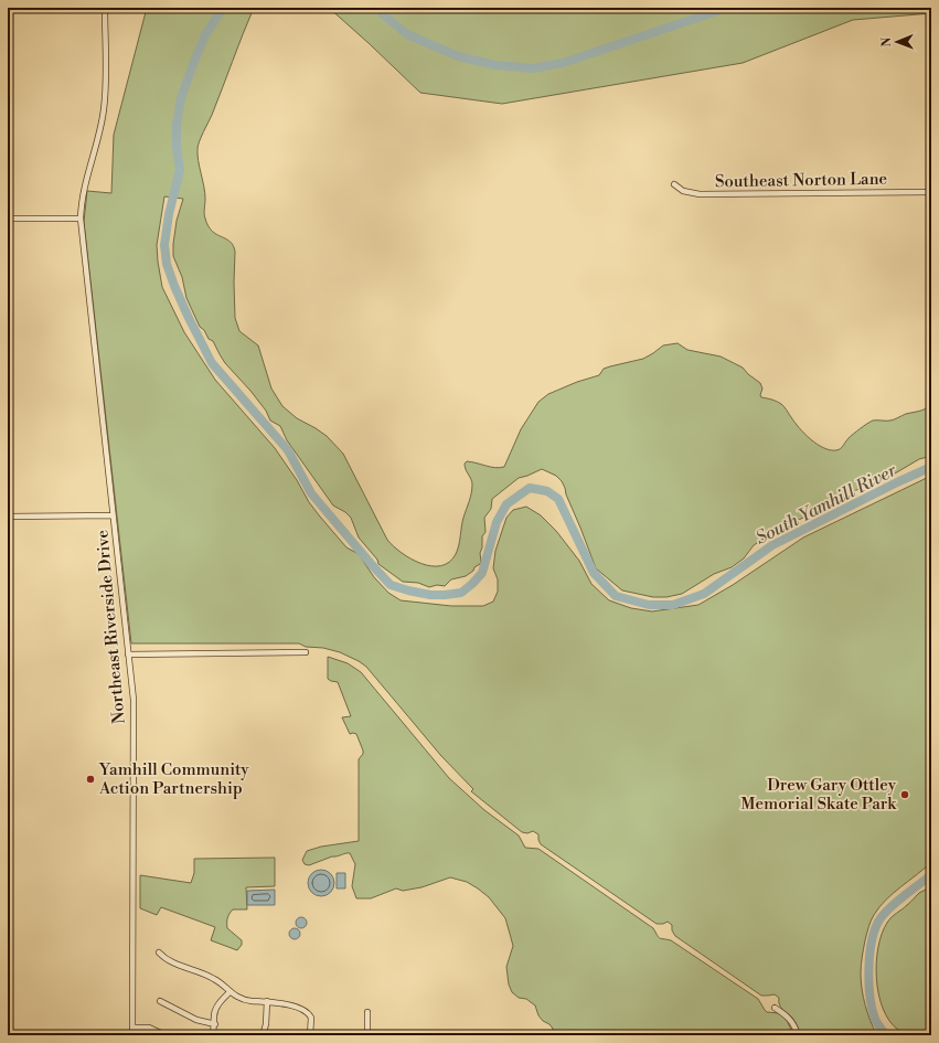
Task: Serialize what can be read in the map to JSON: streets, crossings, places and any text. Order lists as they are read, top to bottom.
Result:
{
  "streets": {
    "street": ["Southeast Norton Lane", "Northeast Riverside Drive"]
  },
  "water": ["South Yamhill River"],
  "places": ["Yamhill Community Action Partnership", "Drew Gary Ottley Memorial Skate Park"],
  "north": "left"
}
